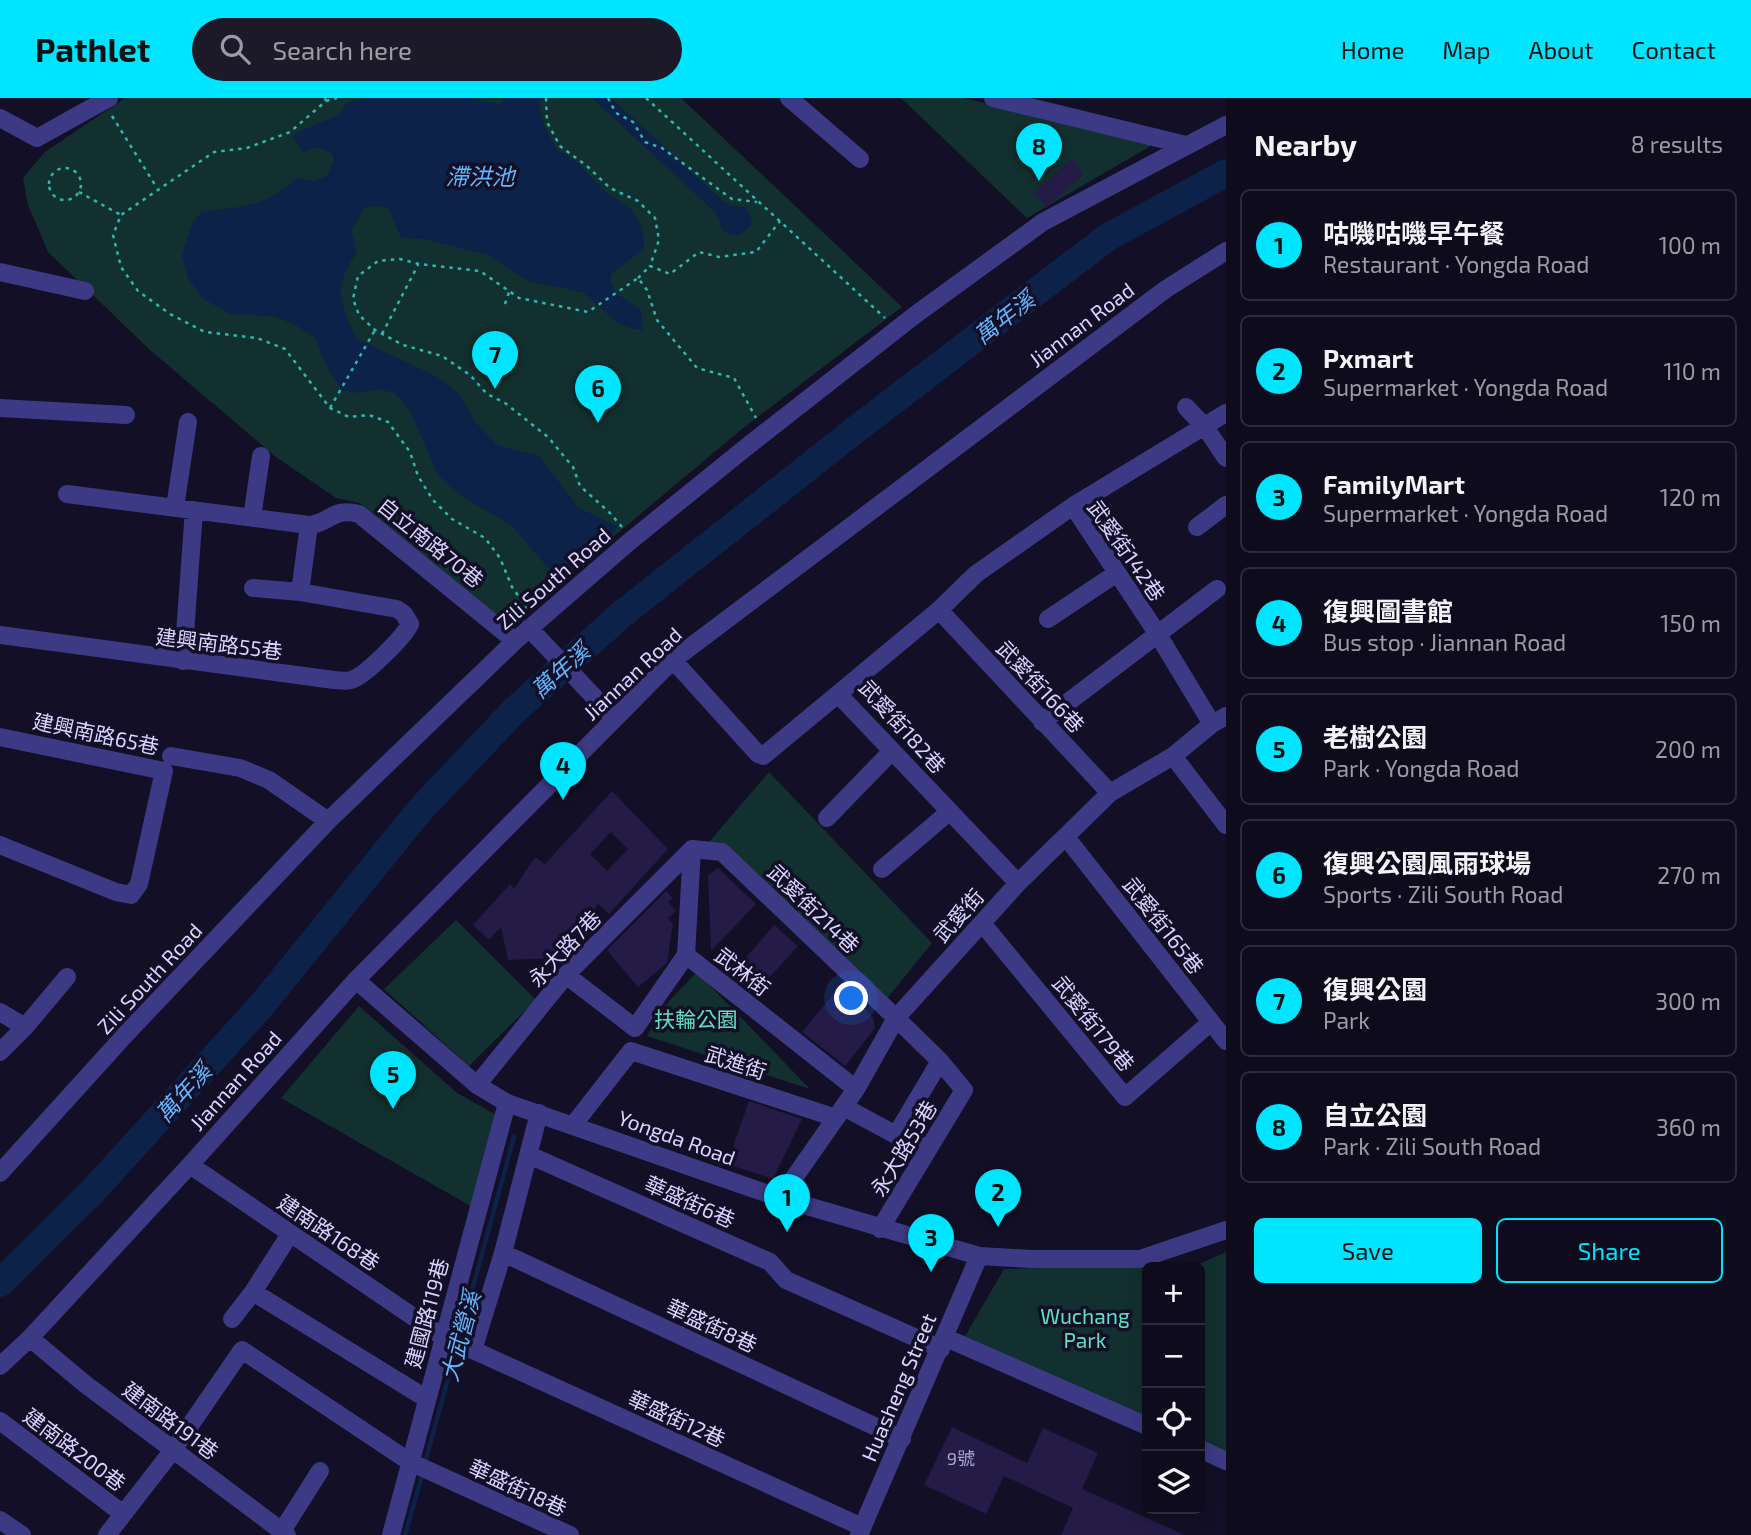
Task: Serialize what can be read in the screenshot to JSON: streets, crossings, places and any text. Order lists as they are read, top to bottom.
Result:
{
  "streets": {
    "street": [
      "Jiannan Road",
      "自立南路70巷",
      "武愛街142巷",
      "Zili South Road",
      "建興南路55巷",
      "武愛街166巷",
      "武愛街182巷",
      "建興南路65巷",
      "武愛街214巷",
      "武愛街",
      "武愛街165巷",
      "永大路7巷",
      "武林街",
      "武愛街179巷",
      "武進街",
      "Yongda Road",
      "永大路53巷",
      "華盛街6巷",
      "建南路168巷",
      "建國路119巷",
      "華盛街8巷",
      "Huasheng Street",
      "華盛街12巷",
      "建南路191巷",
      "建南路200巷",
      "華盛街18巷"
    ]
  },
  "crossings": [
    ["Jiannan Road", "Yongda Road"],
    ["Jiannan Road", "建南路168巷"],
    ["Jiannan Road", "建南路191巷"],
    ["自立南路70巷", "Zili South Road"],
    ["武愛街142巷", "武愛街166巷"],
    ["武愛街142巷", "武愛街182巷"],
    ["武愛街142巷", "武愛街"],
    ["武愛街166巷", "武愛街182巷"],
    ["武愛街166巷", "武愛街"],
    ["武愛街182巷", "武愛街"],
    ["武愛街214巷", "武愛街"],
    ["武愛街214巷", "永大路7巷"],
    ["武愛街214巷", "武林街"],
    ["武愛街214巷", "永大路53巷"],
    ["武愛街", "武愛街165巷"],
    ["武愛街", "武林街"],
    ["武愛街", "武愛街179巷"],
    ["武愛街", "武進街"],
    ["武愛街", "Yongda Road"],
    ["武愛街165巷", "武愛街179巷"],
    ["永大路7巷", "武林街"],
    ["永大路7巷", "Yongda Road"],
    ["武進街", "永大路53巷"],
    ["Yongda Road", "永大路53巷"],
    ["Yongda Road", "建國路119巷"],
    ["Yongda Road", "Huasheng Street"],
    ["華盛街6巷", "Huasheng Street"],
    ["建南路168巷", "建國路119巷"],
    ["建南路168巷", "華盛街12巷"],
    ["建國路119巷", "華盛街12巷"],
    ["建國路119巷", "華盛街18巷"],
    ["華盛街8巷", "Huasheng Street"],
    ["Huasheng Street", "華盛街12巷"],
    ["建南路191巷", "華盛街18巷"]
  ],
  "water": ["滯洪池", "萬年溪", "大武營溪"],
  "parks": ["扶輪公園", "Wuchang Park"],
  "house_numbers": ["9號"],
  "page": {
    "header": "Pathlet",
    "search": "Search here",
    "nav": [
      "Home",
      "Map",
      "About",
      "Contact"
    ],
    "heading": ["Nearby", "8 results"],
    "pins": [
      "8",
      "7",
      "6",
      "4",
      "5",
      "2",
      "1",
      "3"
    ],
    "list": [
      {
        "mark": "1",
        "name": "咕嘰咕嘰早午餐",
        "note": "Restaurant · Yongda Road",
        "value": "100 m"
      },
      {
        "mark": "2",
        "name": "Pxmart",
        "note": "Supermarket · Yongda Road",
        "value": "110 m"
      },
      {
        "mark": "3",
        "name": "FamilyMart",
        "note": "Supermarket · Yongda Road",
        "value": "120 m"
      },
      {
        "mark": "4",
        "name": "復興圖書館",
        "note": "Bus stop · Jiannan Road",
        "value": "150 m"
      },
      {
        "mark": "5",
        "name": "老樹公園",
        "note": "Park · Yongda Road",
        "value": "200 m"
      },
      {
        "mark": "6",
        "name": "復興公園風雨球場",
        "note": "Sports · Zili South Road",
        "value": "270 m"
      },
      {
        "mark": "7",
        "name": "復興公園",
        "note": "Park",
        "value": "300 m"
      },
      {
        "mark": "8",
        "name": "自立公園",
        "note": "Park · Zili South Road",
        "value": "360 m"
      }
    ],
    "buttons": ["Save", "Share"],
    "map_buttons": ["+", "−"]
  }
}
